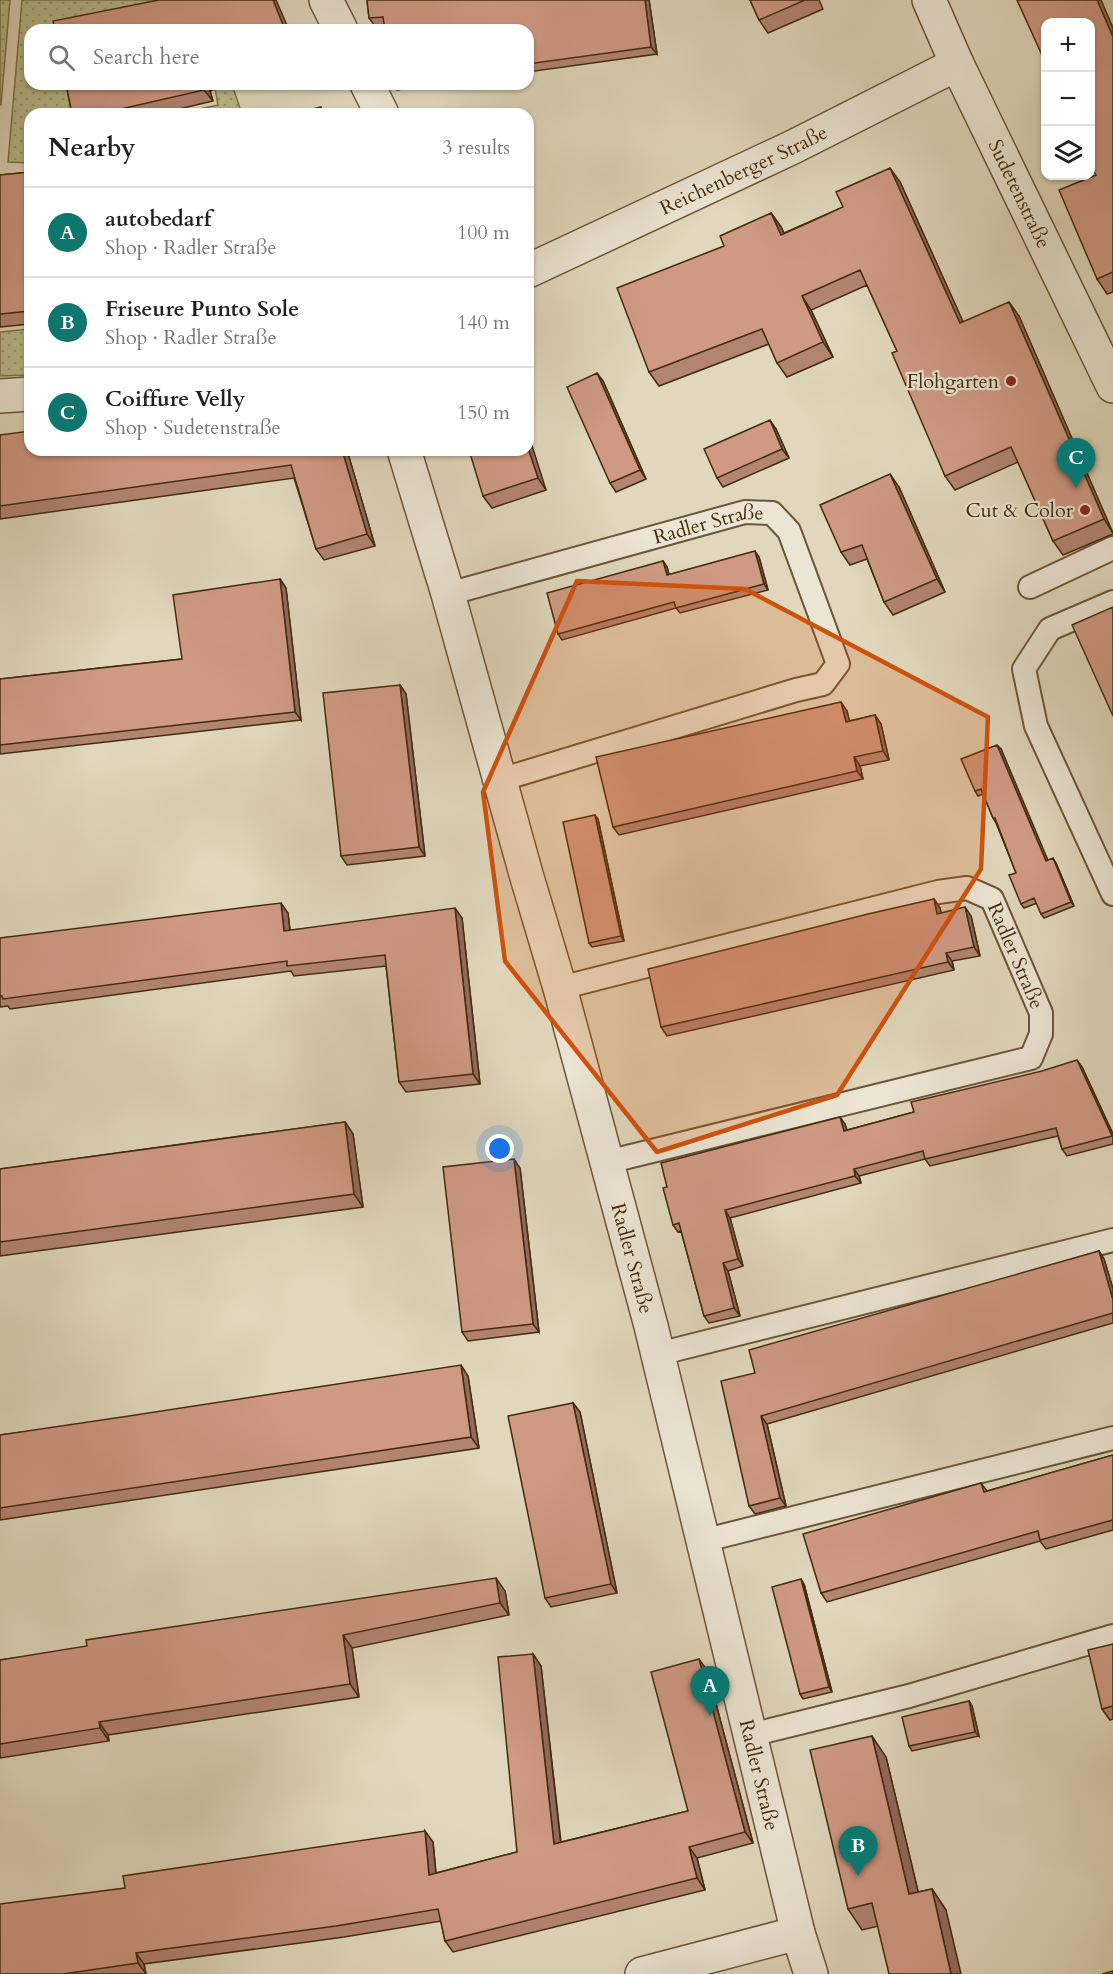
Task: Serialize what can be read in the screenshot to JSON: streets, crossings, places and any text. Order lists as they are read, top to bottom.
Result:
{
  "streets": {
    "street": ["Reichenberger Straße", "Sudetenstraße", "Radler Straße"]
  },
  "crossings": [
    ["Reichenberger Straße", "Sudetenstraße"]
  ],
  "places": ["Flohgarten", "Cut & Color"],
  "page": {
    "map_buttons": ["+", "−"],
    "search": "Search here",
    "heading": ["Nearby", "3 results"],
    "list": [
      {
        "mark": "A",
        "name": "autobedarf",
        "note": "Shop · Radler Straße",
        "value": "100 m"
      },
      {
        "mark": "B",
        "name": "Friseure Punto Sole",
        "note": "Shop · Radler Straße",
        "value": "140 m"
      },
      {
        "mark": "C",
        "name": "Coiffure Velly",
        "note": "Shop · Sudetenstraße",
        "value": "150 m"
      }
    ],
    "pins": ["C", "A", "B"]
  }
}
